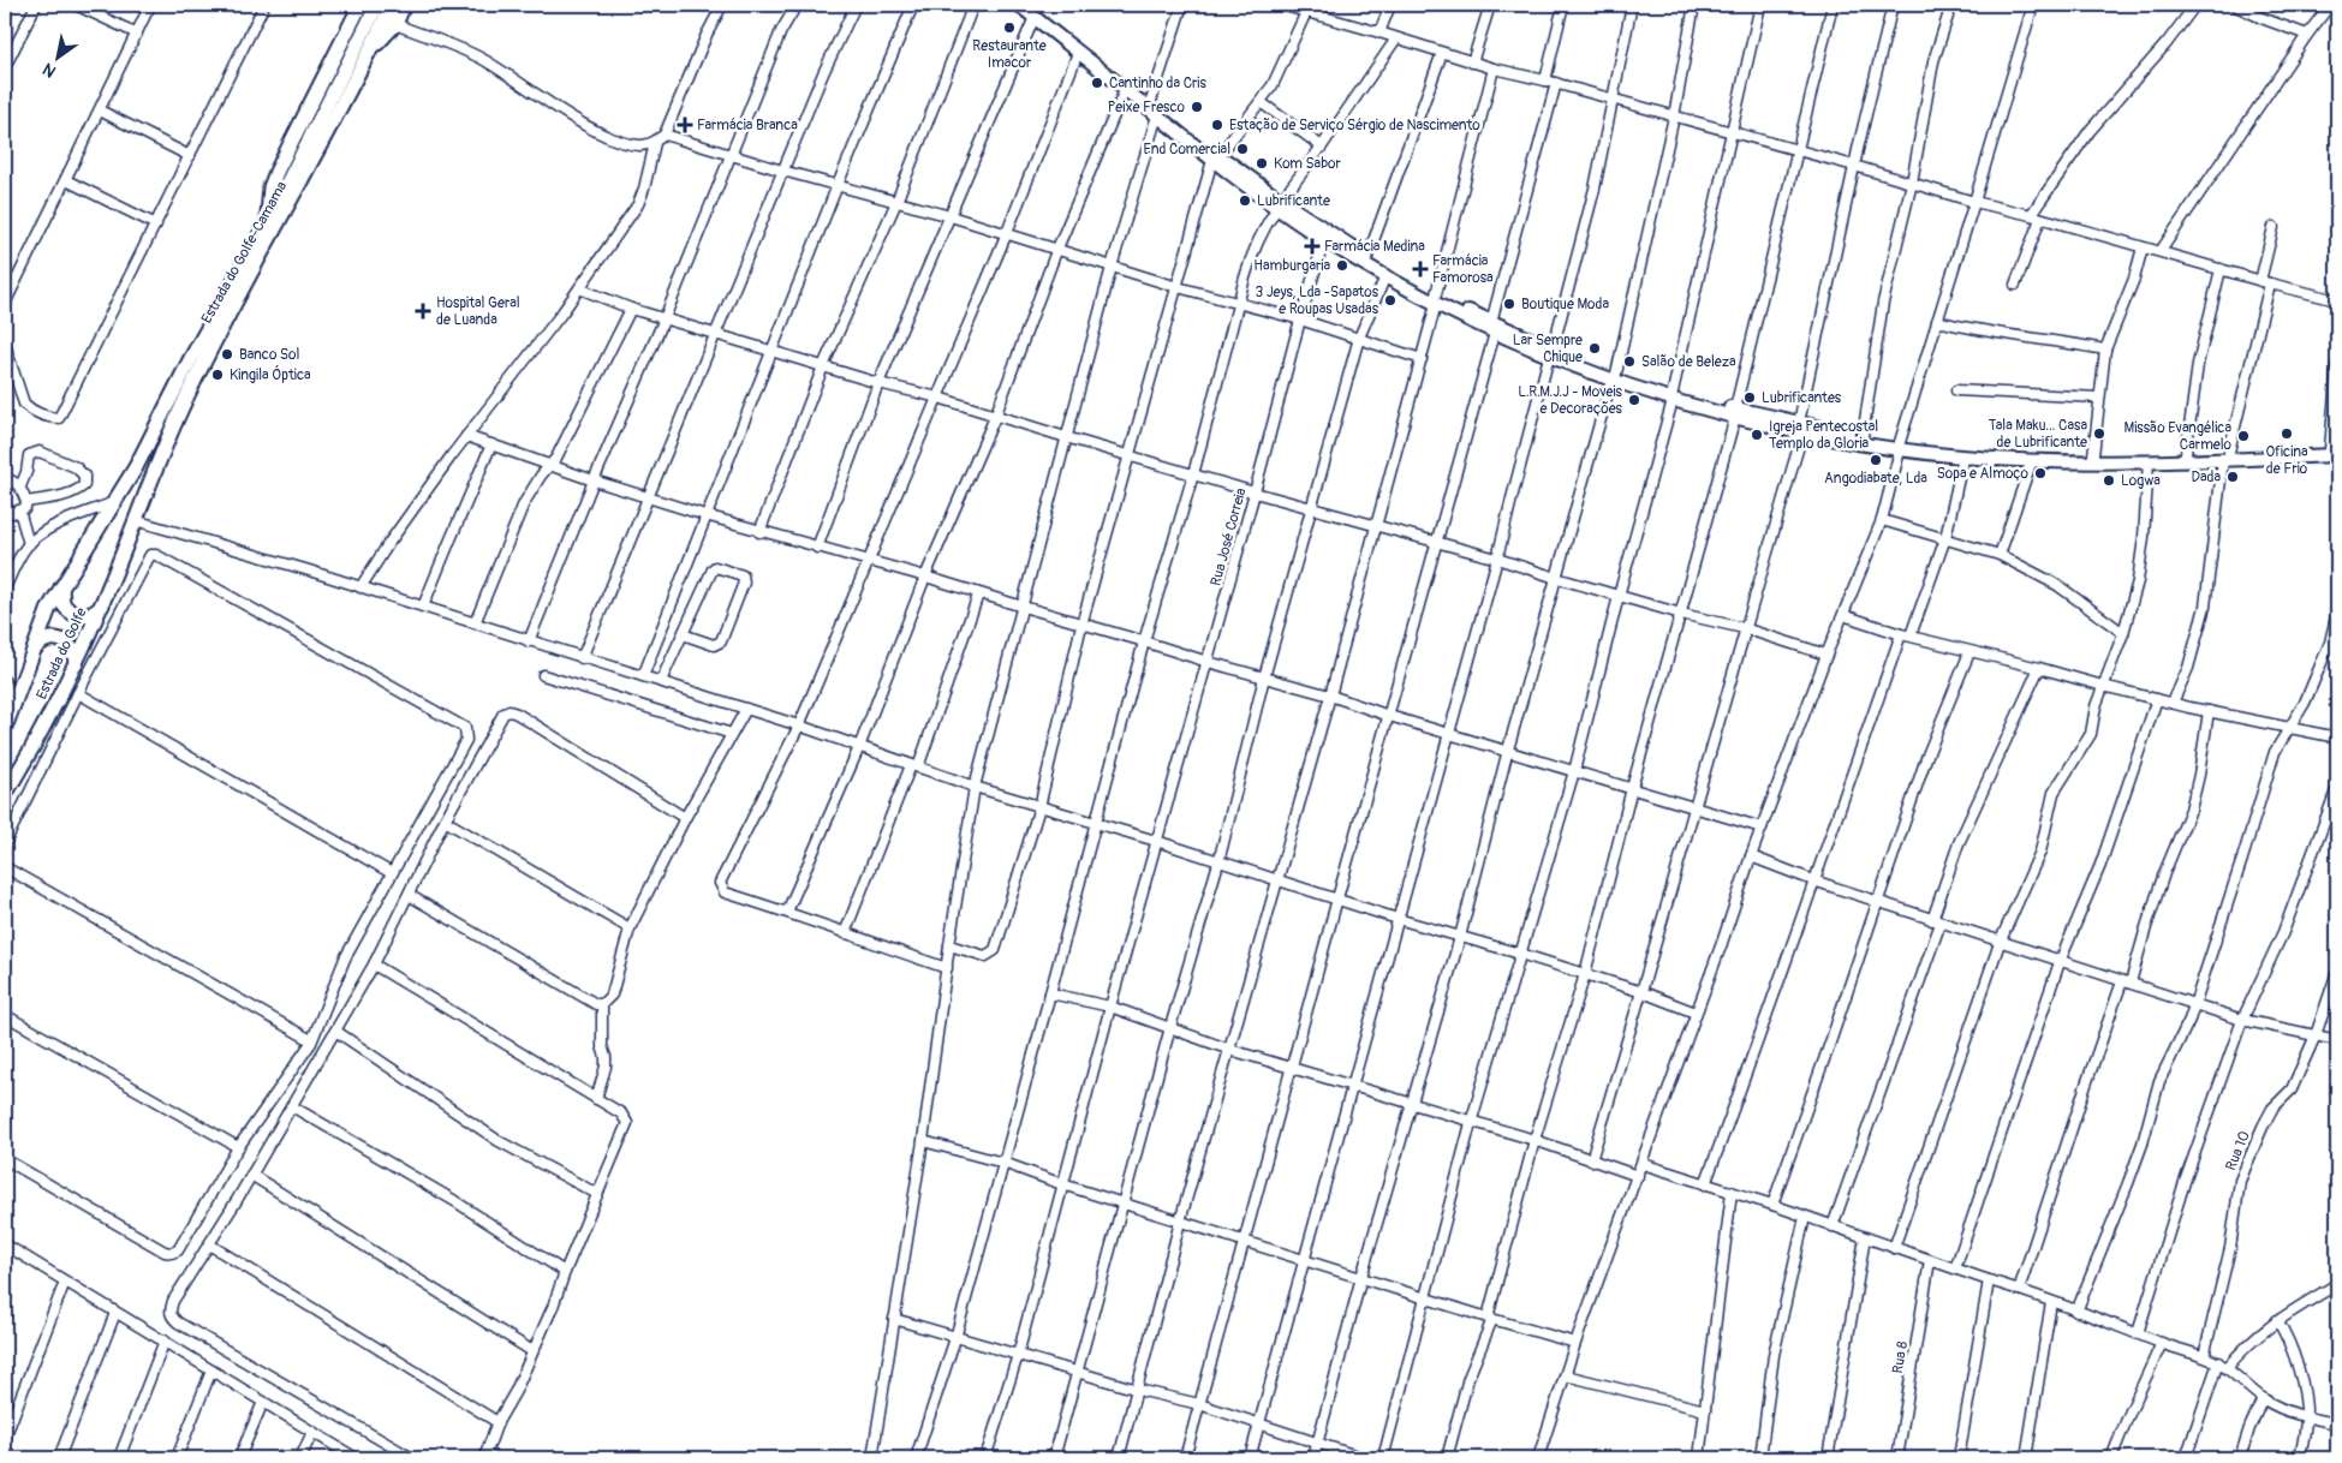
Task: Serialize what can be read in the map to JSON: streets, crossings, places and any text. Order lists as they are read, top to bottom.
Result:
{
  "streets": {
    "highway": ["Estrada do Golfe-Camama", "Estrada do Golfe"],
    "street": ["Rua José Correia", "Rua 10", "Rua 8"]
  },
  "crossings": [
    ["Estrada do Golfe-Camama", "Estrada do Golfe"]
  ],
  "places": {
    "other": [
      "Restaurante Imacor",
      "Cantinho da Cris",
      "Peixe Fresco",
      "Estação de Serviço Sérgio de Nascimento",
      "End Comercial",
      "Kom Sabor",
      "Lubrificante",
      "Hamburgaria",
      "3 Jeys, Lda -Sapatos e Roupas Usadas",
      "Boutique Moda",
      "Lar Sempre Chique",
      "Banco Sol",
      "Salão de Beleza",
      "Kingila Óptica",
      "Lubrificantes",
      "L.R.M.J.J - Moveis e Decorações",
      "Tala Maku... Casa de Lubrificante",
      "Oficina de Frio",
      "Igreja Pentecostal Templo da Gloria",
      "Missão Evangélica Carmelo",
      "Angodiabate, Lda",
      "Sopa e Almoço",
      "Dada",
      "Logwa"
    ],
    "health": [
      "Farmácia Branca",
      "Farmácia Medina",
      "Farmácia Famorosa",
      "Hospital Geral de Luanda"
    ]
  },
  "north": "bottom left"
}
